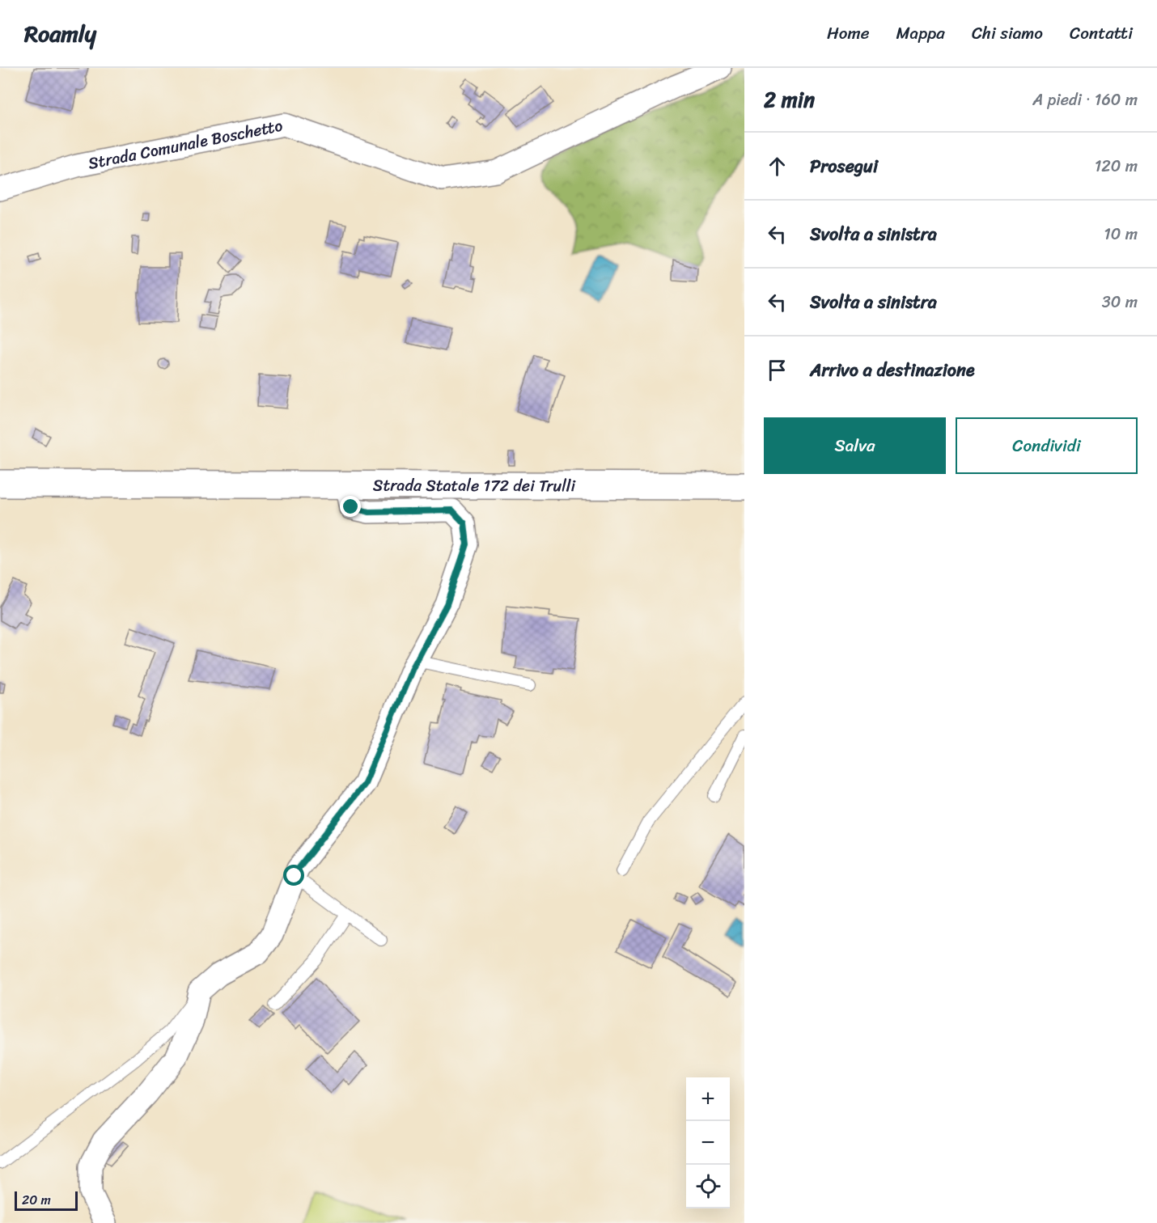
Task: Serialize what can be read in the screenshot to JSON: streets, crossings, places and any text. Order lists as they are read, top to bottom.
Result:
{
  "streets": {
    "main road": ["Strada Statale 172 dei Trulli"],
    "street": ["Strada Comunale Boschetto"]
  },
  "scale_bar": "20 m",
  "page": {
    "header": "Roamly",
    "nav": [
      "Home",
      "Mappa",
      "Chi siamo",
      "Contatti"
    ],
    "heading": ["2 min", "A piedi · 160 m"],
    "list": [
      ["Prosegui", "120 m"],
      ["Svolta a sinistra", "10 m"],
      ["Svolta a sinistra", "30 m"],
      "Arrivo a destinazione"
    ],
    "buttons": ["Salva", "Condividi"],
    "map_buttons": ["+", "−"],
    "scale": "20 m"
  }
}
